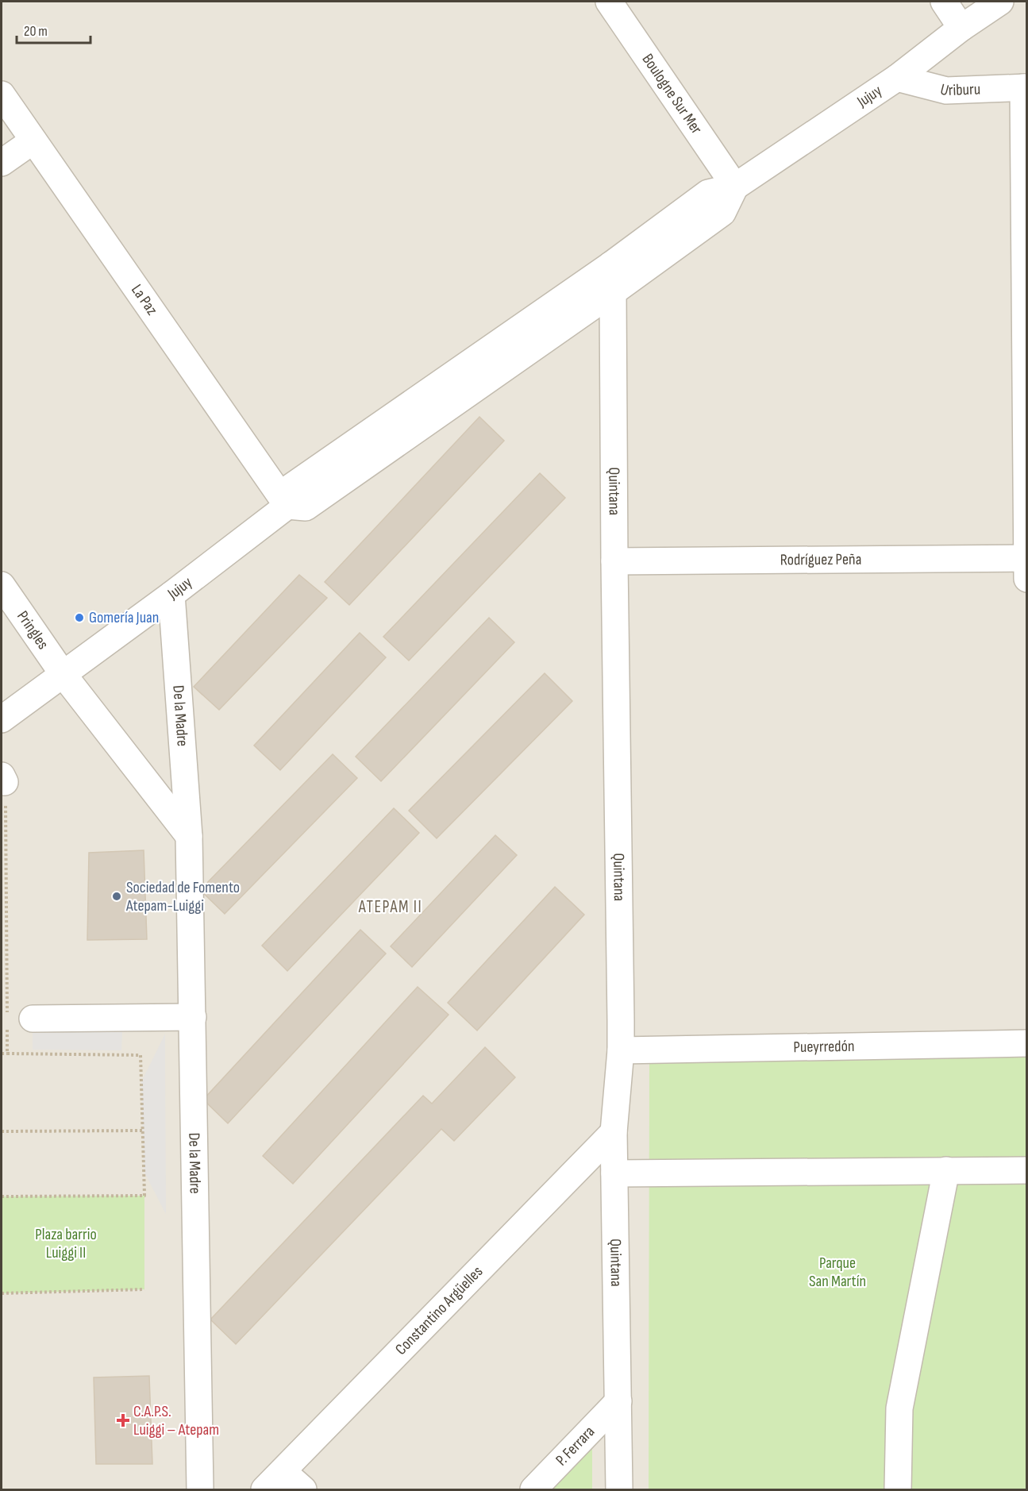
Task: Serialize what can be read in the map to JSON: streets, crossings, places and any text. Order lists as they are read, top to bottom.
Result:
{
  "streets": {
    "street": [
      "Uriburu",
      "Boulogne Sur Mer",
      "Jujuy",
      "La Paz",
      "Quintana",
      "Rodríguez Peña",
      "Pringles",
      "De la Madre",
      "Pueyrredón",
      "Constantino Argüelles",
      "P. Ferrara"
    ]
  },
  "crossings": [
    ["Uriburu", "Jujuy"],
    ["Boulogne Sur Mer", "Jujuy"],
    ["Jujuy", "La Paz"],
    ["Jujuy", "Pringles"],
    ["Jujuy", "De la Madre"],
    ["Quintana", "Rodríguez Peña"],
    ["Quintana", "Pueyrredón"],
    ["Quintana", "Constantino Argüelles"],
    ["Quintana", "P. Ferrara"]
  ],
  "districts": ["ATEPAM II"],
  "parks": ["Plaza barrio Luiggi II", "Parque San Martín"],
  "places": {
    "other": ["Gomería Juan", "Sociedad de Fomento Atepam-Luiggi"],
    "health": ["C.A.P.S. Luiggi – Atepam"]
  },
  "scale_bar": "20 m"
}
